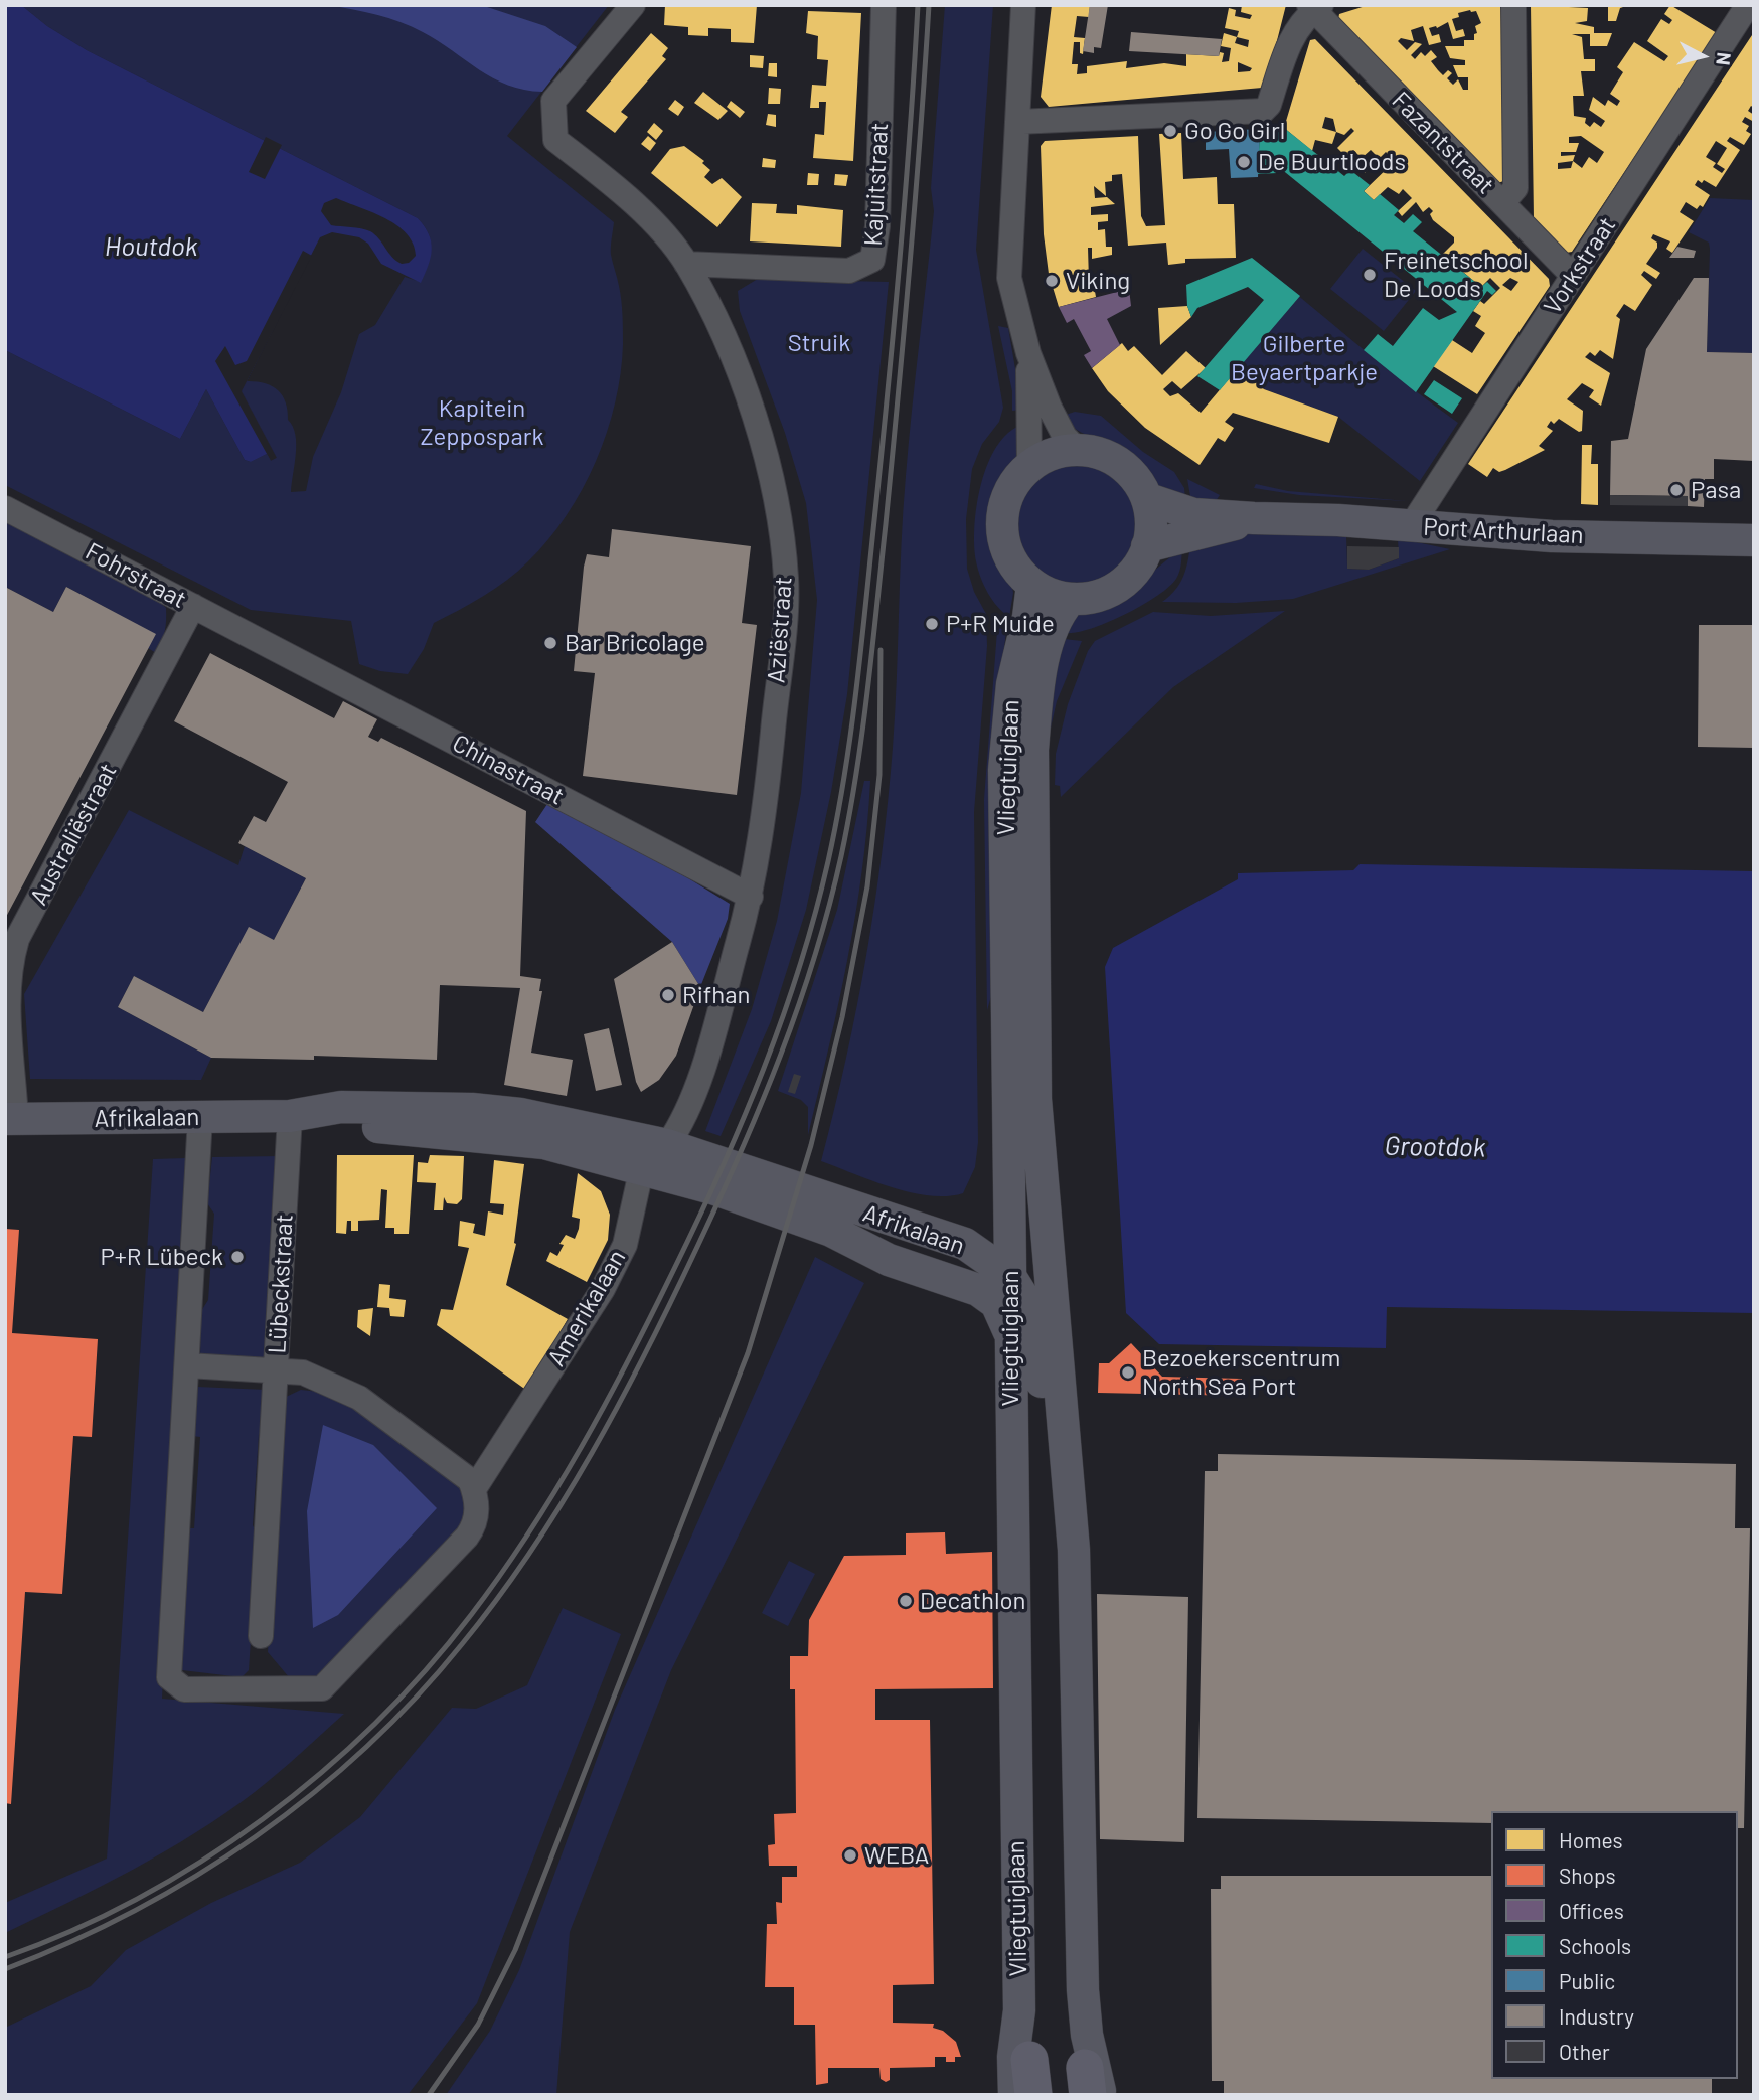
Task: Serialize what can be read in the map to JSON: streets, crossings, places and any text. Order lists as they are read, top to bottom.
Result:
{
  "streets": {
    "main road": ["Port Arthurlaan", "Vliegtuiglaan", "Afrikalaan"],
    "street": [
      "Fazantstraat",
      "Kajuitstraat",
      "Vorkstraat",
      "Fohrstraat",
      "Aziëstraat",
      "Chinastraat",
      "Australiëstraat",
      "Lübeckstraat",
      "Amerikalaan"
    ]
  },
  "crossings": [
    ["Fazantstraat", "Vorkstraat"],
    ["Kajuitstraat", "Aziëstraat"],
    ["Vorkstraat", "Port Arthurlaan"],
    ["Port Arthurlaan", "Vliegtuiglaan"],
    ["Fohrstraat", "Chinastraat"],
    ["Fohrstraat", "Australiëstraat"],
    ["Aziëstraat", "Chinastraat"],
    ["Aziëstraat", "Afrikalaan"],
    ["Vliegtuiglaan", "Afrikalaan"],
    ["Australiëstraat", "Afrikalaan"],
    ["Afrikalaan", "Lübeckstraat"],
    ["Afrikalaan", "Amerikalaan"]
  ],
  "water": ["Houtdok", "Grootdok"],
  "parks": ["Struik", "Gilberte Beyaertparkje", "Kapitein Zeppospark"],
  "places": [
    "Go Go Girl",
    "De Buurtloods",
    "Freinetschool De Loods",
    "Viking",
    "Pasa",
    "P+R Muide",
    "Bar Bricolage",
    "Rifhan",
    "P+R Lübeck",
    "Bezoekerscentrum North Sea Port",
    "Decathlon",
    "WEBA"
  ],
  "legend": [
    "Homes",
    "Shops",
    "Offices",
    "Schools",
    "Public",
    "Industry",
    "Other"
  ],
  "north": "right"
}
